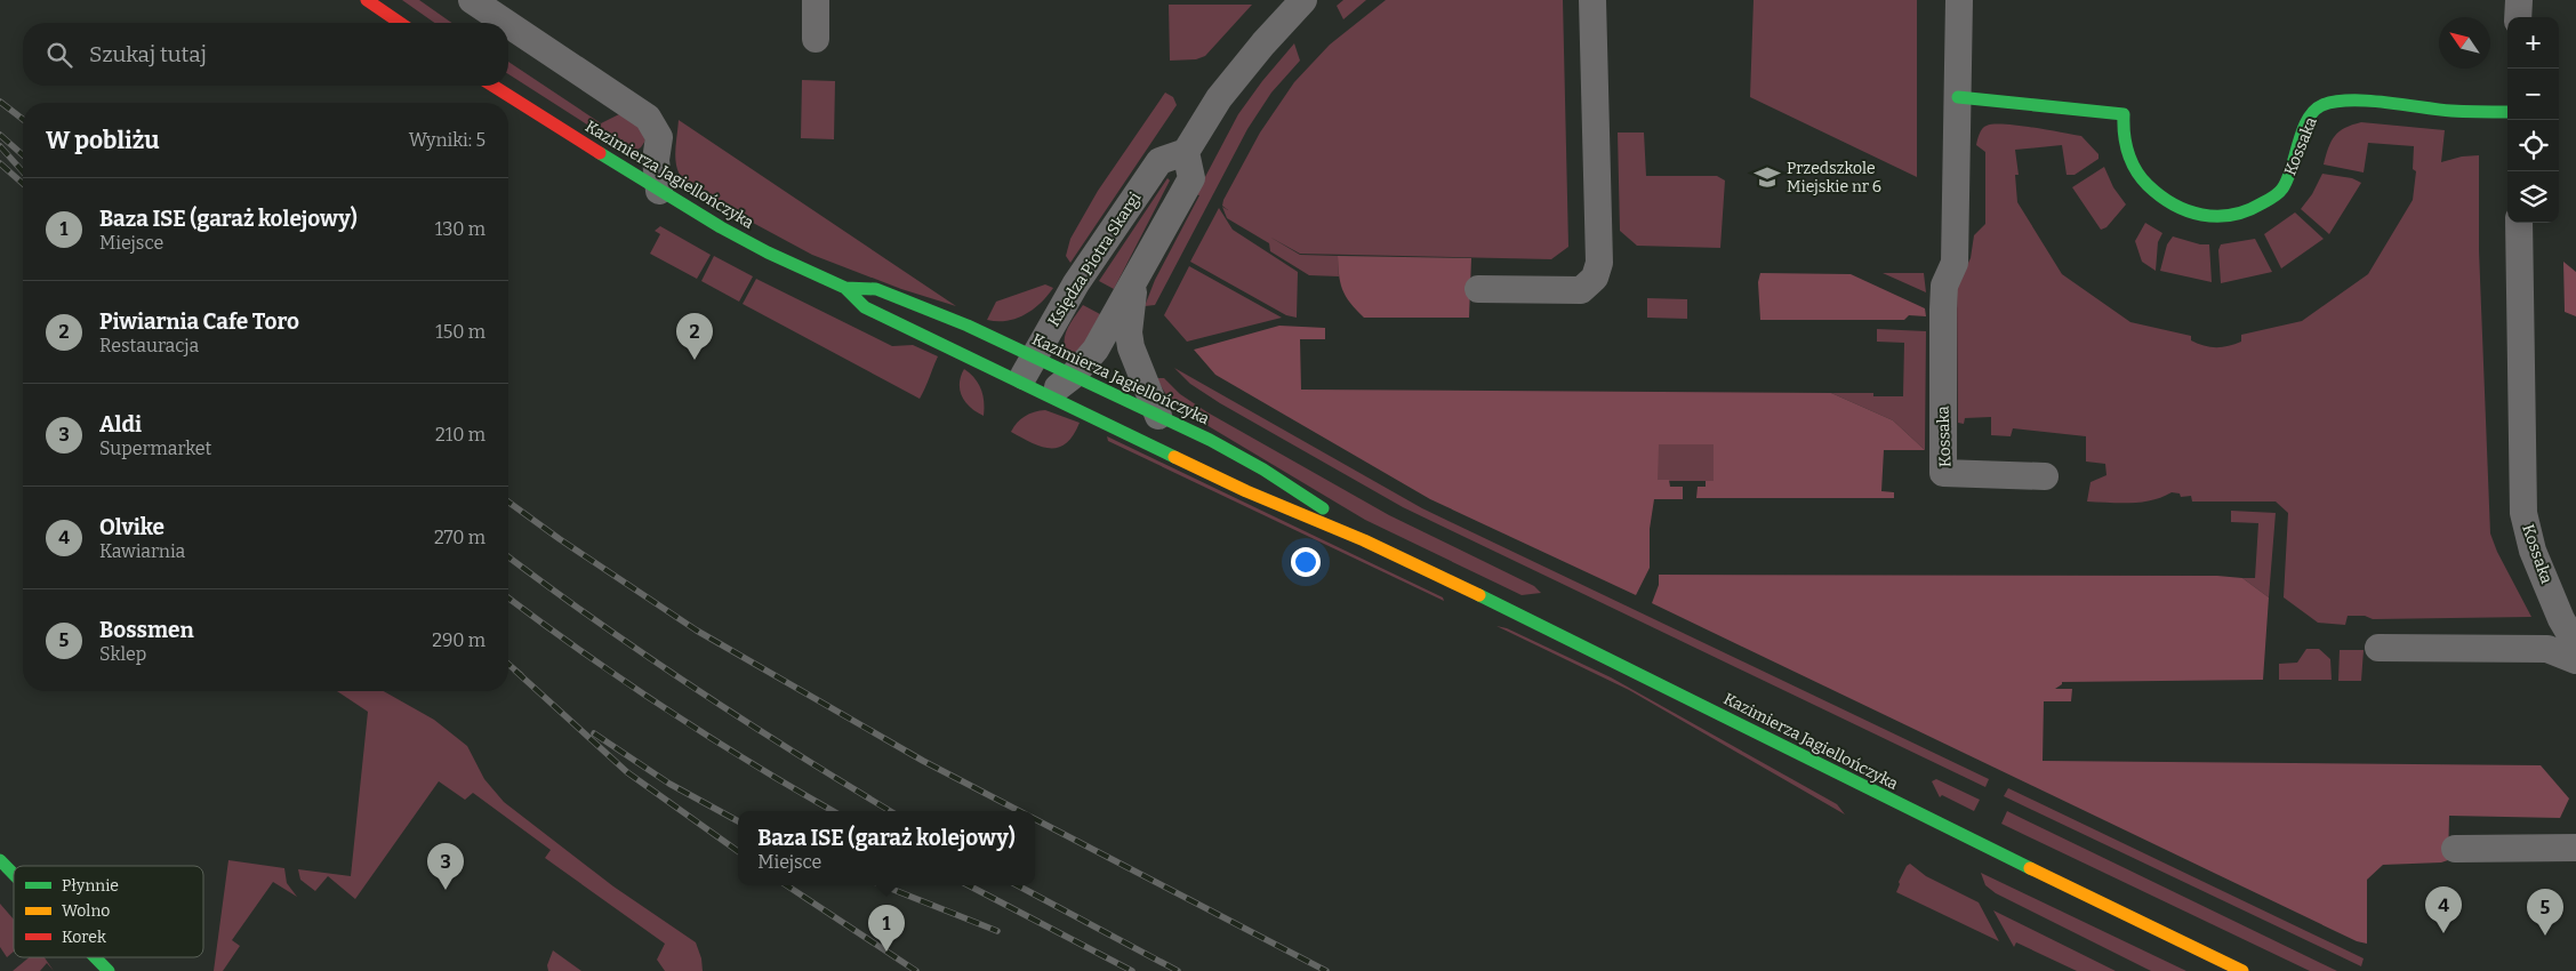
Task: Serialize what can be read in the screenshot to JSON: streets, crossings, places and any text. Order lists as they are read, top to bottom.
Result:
{
  "streets": {
    "main road": ["Kossaka", "Kazimierza Jagiellończyka"],
    "street": ["Księdza Piotra Skargi"]
  },
  "crossings": [
    ["Kazimierza Jagiellończyka", "Księdza Piotra Skargi"]
  ],
  "places": {
    "school or university": ["Przedszkole Miejskie nr 6"]
  },
  "legend": ["Płynnie", "Wolno", "Korek"],
  "north": "top left",
  "page": {
    "map_buttons": ["+", "−"],
    "search": "Szukaj tutaj",
    "heading": ["W pobliżu", "Wyniki: 5"],
    "list": [
      {
        "mark": "1",
        "name": "Baza ISE (garaż kolejowy)",
        "note": "Miejsce",
        "value": "130 m"
      },
      {
        "mark": "2",
        "name": "Piwiarnia Cafe Toro",
        "note": "Restauracja",
        "value": "150 m"
      },
      {
        "mark": "3",
        "name": "Aldi",
        "note": "Supermarket",
        "value": "210 m"
      },
      {
        "mark": "4",
        "name": "Olvike",
        "note": "Kawiarnia",
        "value": "270 m"
      },
      {
        "mark": "5",
        "name": "Bossmen",
        "note": "Sklep",
        "value": "290 m"
      }
    ],
    "pins": [
      "2",
      "3",
      "4",
      "5",
      "1"
    ],
    "popup": ["Baza ISE (garaż kolejowy)", "Miejsce"]
  }
}
